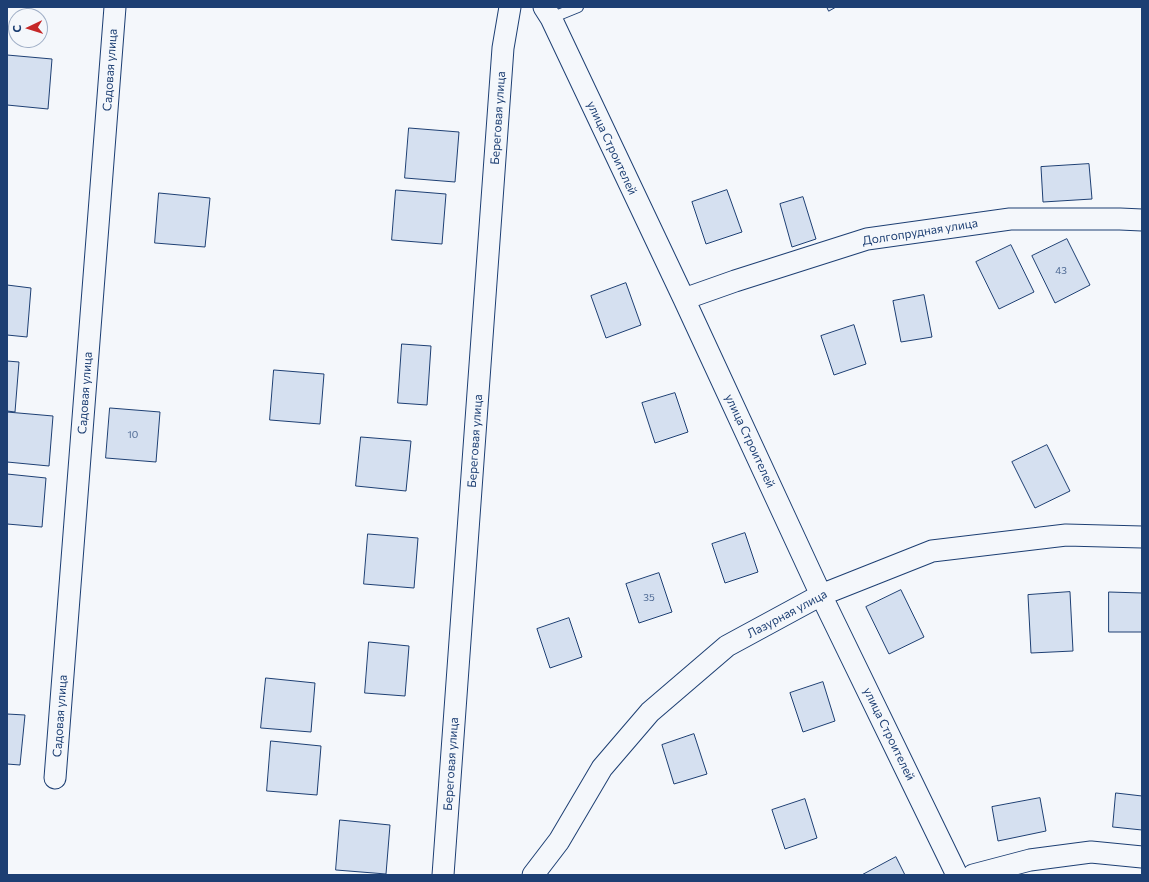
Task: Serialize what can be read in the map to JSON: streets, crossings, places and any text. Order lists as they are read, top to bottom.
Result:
{
  "streets": {
    "street": [
      "Садовая улица",
      "Береговая улица",
      "улица Строителей",
      "Долгопрудная улица",
      "Лазурная улица"
    ]
  },
  "crossings": [
    ["улица Строителей", "Долгопрудная улица"],
    ["улица Строителей", "Лазурная улица"]
  ],
  "house_numbers": ["43", "10", "35"],
  "north": "left"
}
